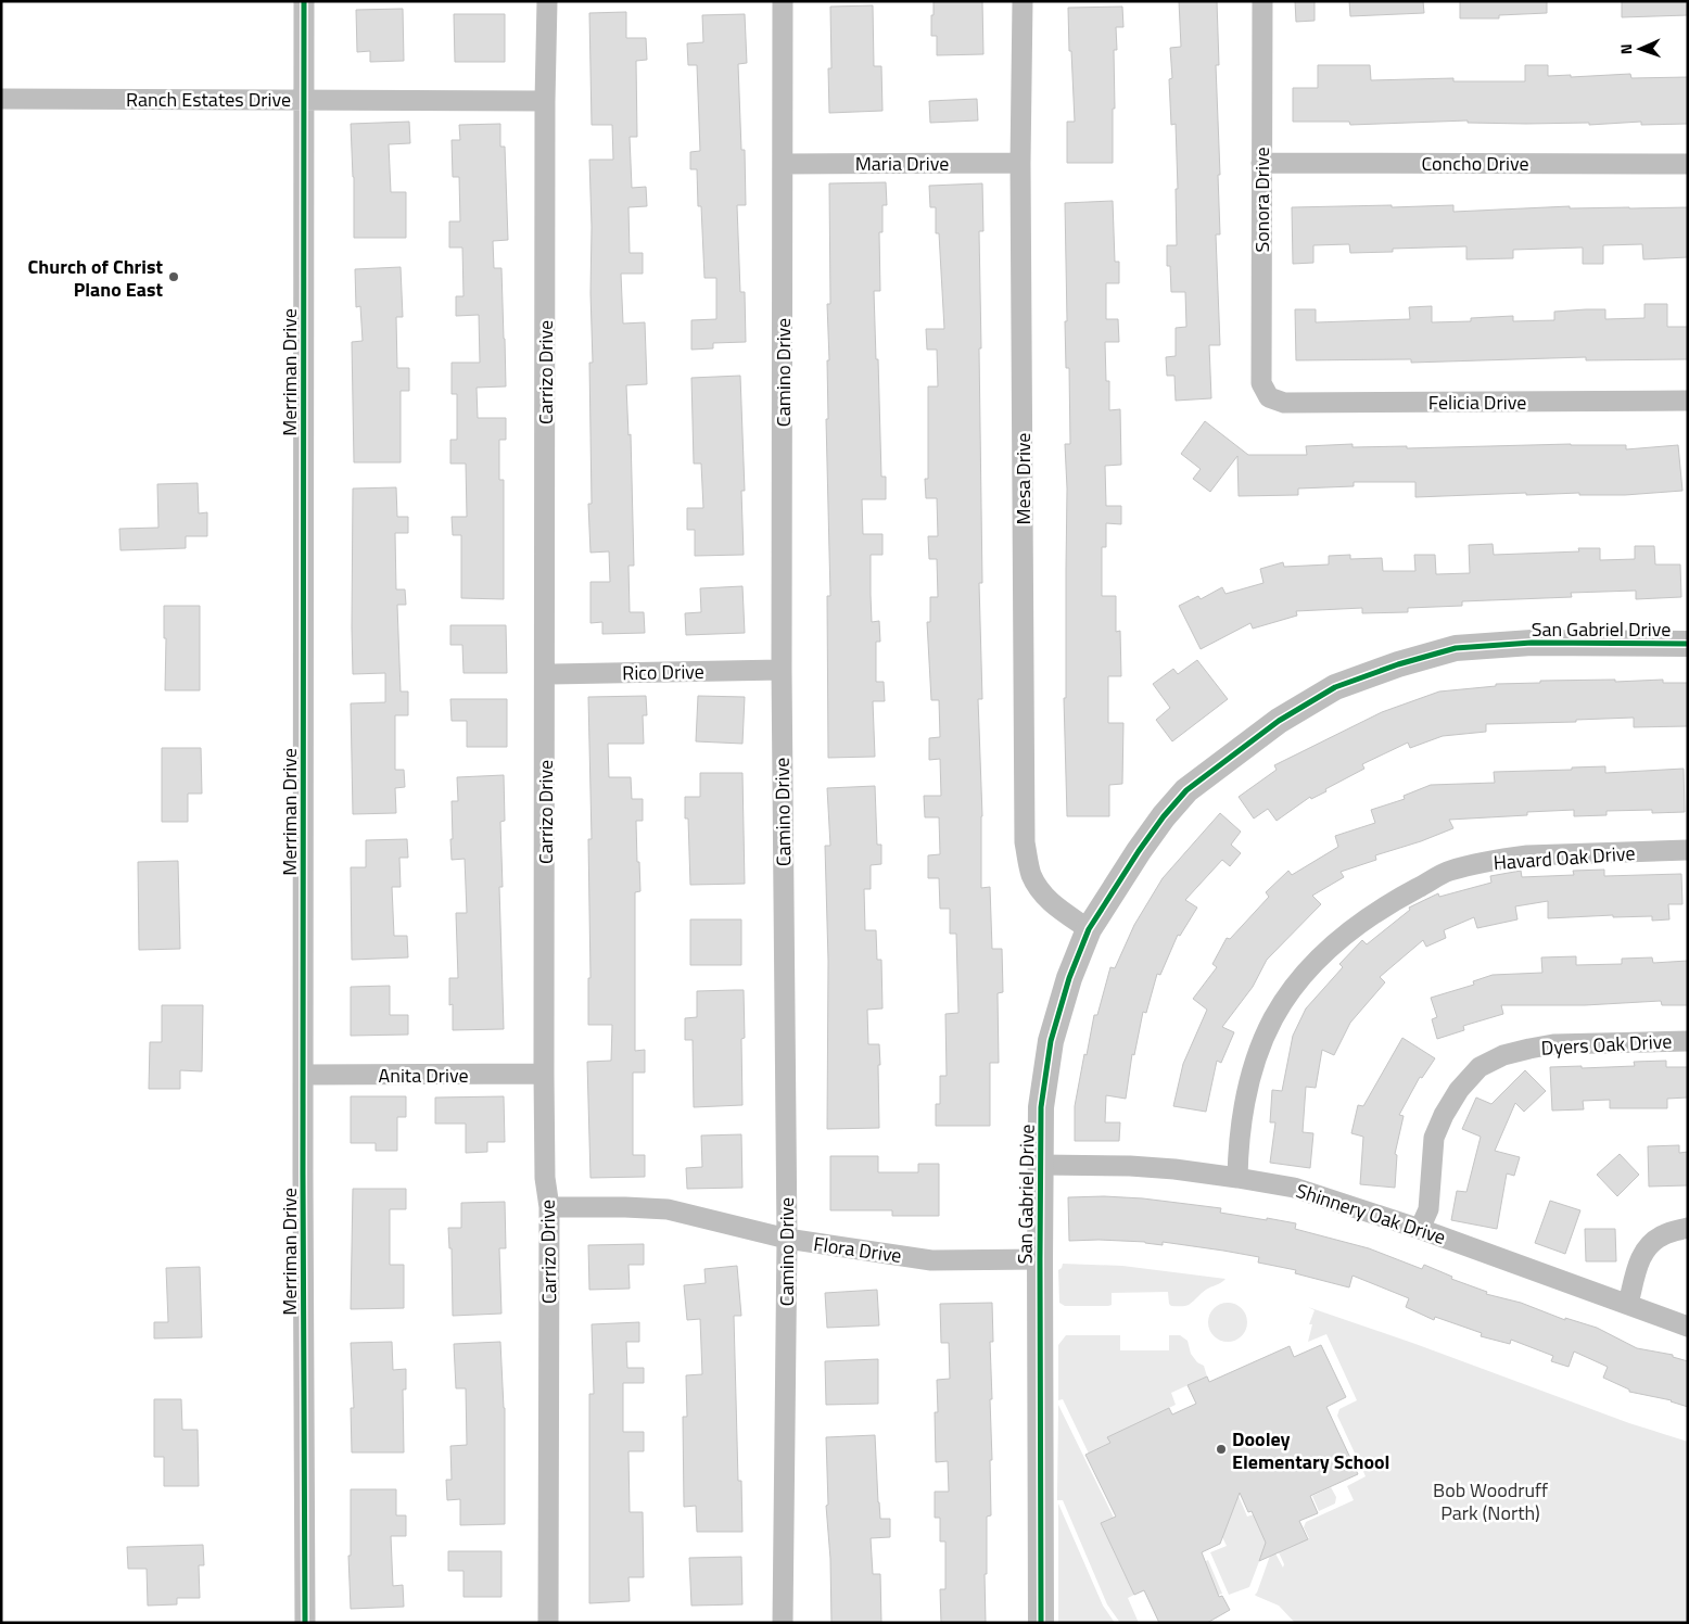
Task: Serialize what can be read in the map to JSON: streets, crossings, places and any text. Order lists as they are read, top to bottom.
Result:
{
  "streets": {
    "street": [
      "Ranch Estates Drive",
      "Maria Drive",
      "Concho Drive",
      "Sonora Drive",
      "Merriman Drive",
      "Carrizo Drive",
      "Camino Drive",
      "Felicia Drive",
      "Mesa Drive",
      "San Gabriel Drive",
      "Rico Drive",
      "Havard Oak Drive",
      "Dyers Oak Drive",
      "Anita Drive",
      "Shinnery Oak Drive",
      "Flora Drive"
    ]
  },
  "crossings": [
    ["Ranch Estates Drive", "Merriman Drive"],
    ["Ranch Estates Drive", "Carrizo Drive"],
    ["Maria Drive", "Camino Drive"],
    ["Maria Drive", "Mesa Drive"],
    ["Concho Drive", "Sonora Drive"],
    ["Sonora Drive", "Felicia Drive"],
    ["Merriman Drive", "Anita Drive"],
    ["Carrizo Drive", "Rico Drive"],
    ["Carrizo Drive", "Anita Drive"],
    ["Carrizo Drive", "Flora Drive"],
    ["Camino Drive", "Rico Drive"],
    ["Camino Drive", "Flora Drive"],
    ["Mesa Drive", "San Gabriel Drive"],
    ["San Gabriel Drive", "Shinnery Oak Drive"],
    ["San Gabriel Drive", "Flora Drive"],
    ["Havard Oak Drive", "Shinnery Oak Drive"],
    ["Dyers Oak Drive", "Shinnery Oak Drive"]
  ],
  "parks": ["Bob Woodruff Park (North)"],
  "places": ["Church of Christ Plano East", "Dooley Elementary School"],
  "north": "left"
}
